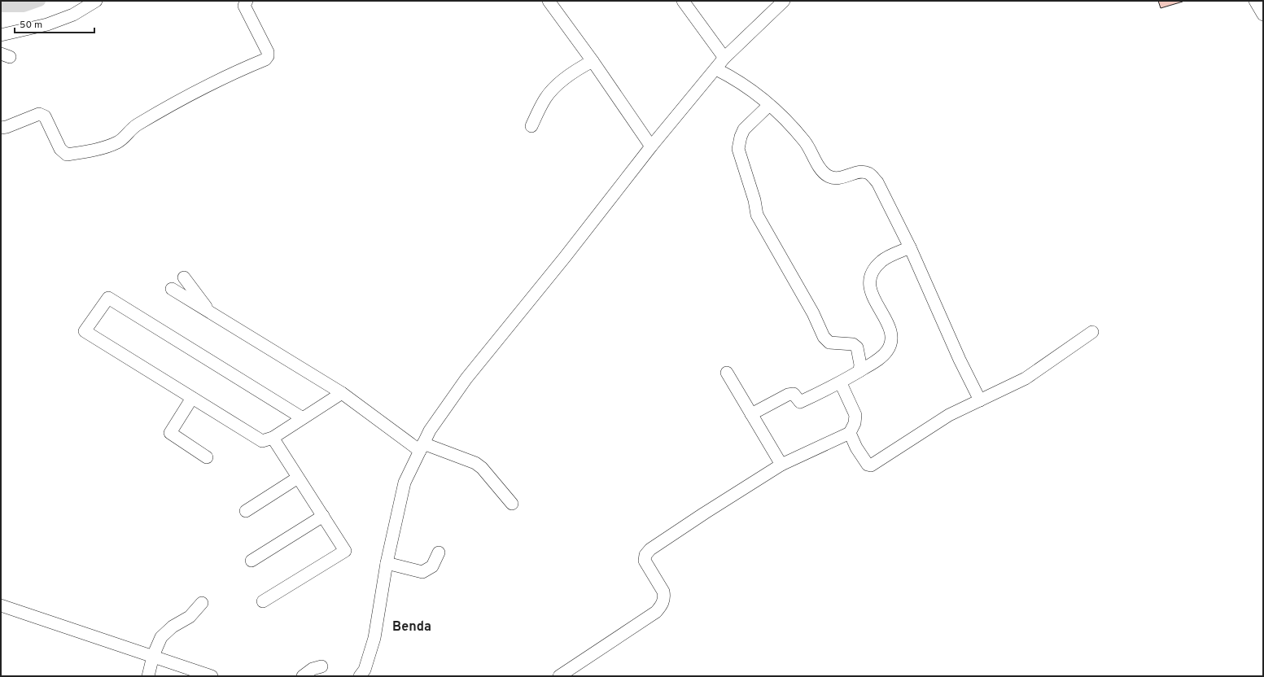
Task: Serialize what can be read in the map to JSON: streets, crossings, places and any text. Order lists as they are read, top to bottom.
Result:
{
  "districts": ["Benda"],
  "scale_bar": "50 m"
}
